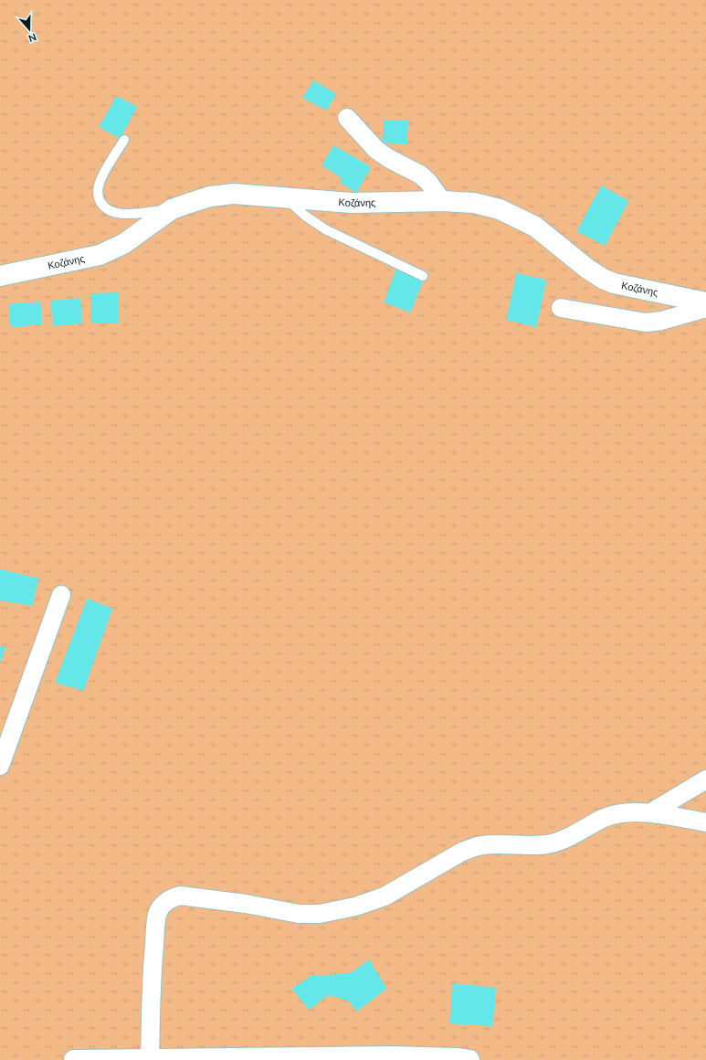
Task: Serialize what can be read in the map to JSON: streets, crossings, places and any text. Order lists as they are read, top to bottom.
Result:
{
  "streets": {
    "street": ["Κοζάνης"]
  },
  "north": "bottom"
}
